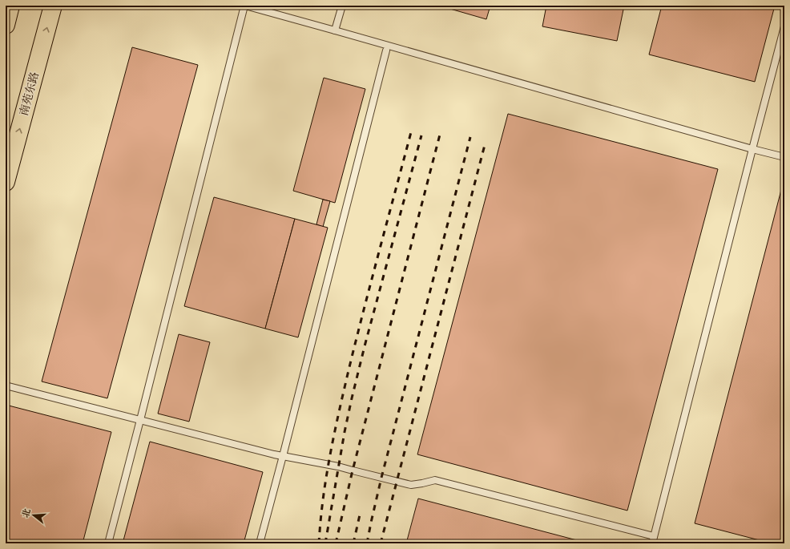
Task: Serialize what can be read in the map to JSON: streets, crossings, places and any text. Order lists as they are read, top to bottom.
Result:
{
  "streets": {
    "highway": ["南苑东路"]
  },
  "one_way": ["南苑东路"],
  "north": "left"
}
